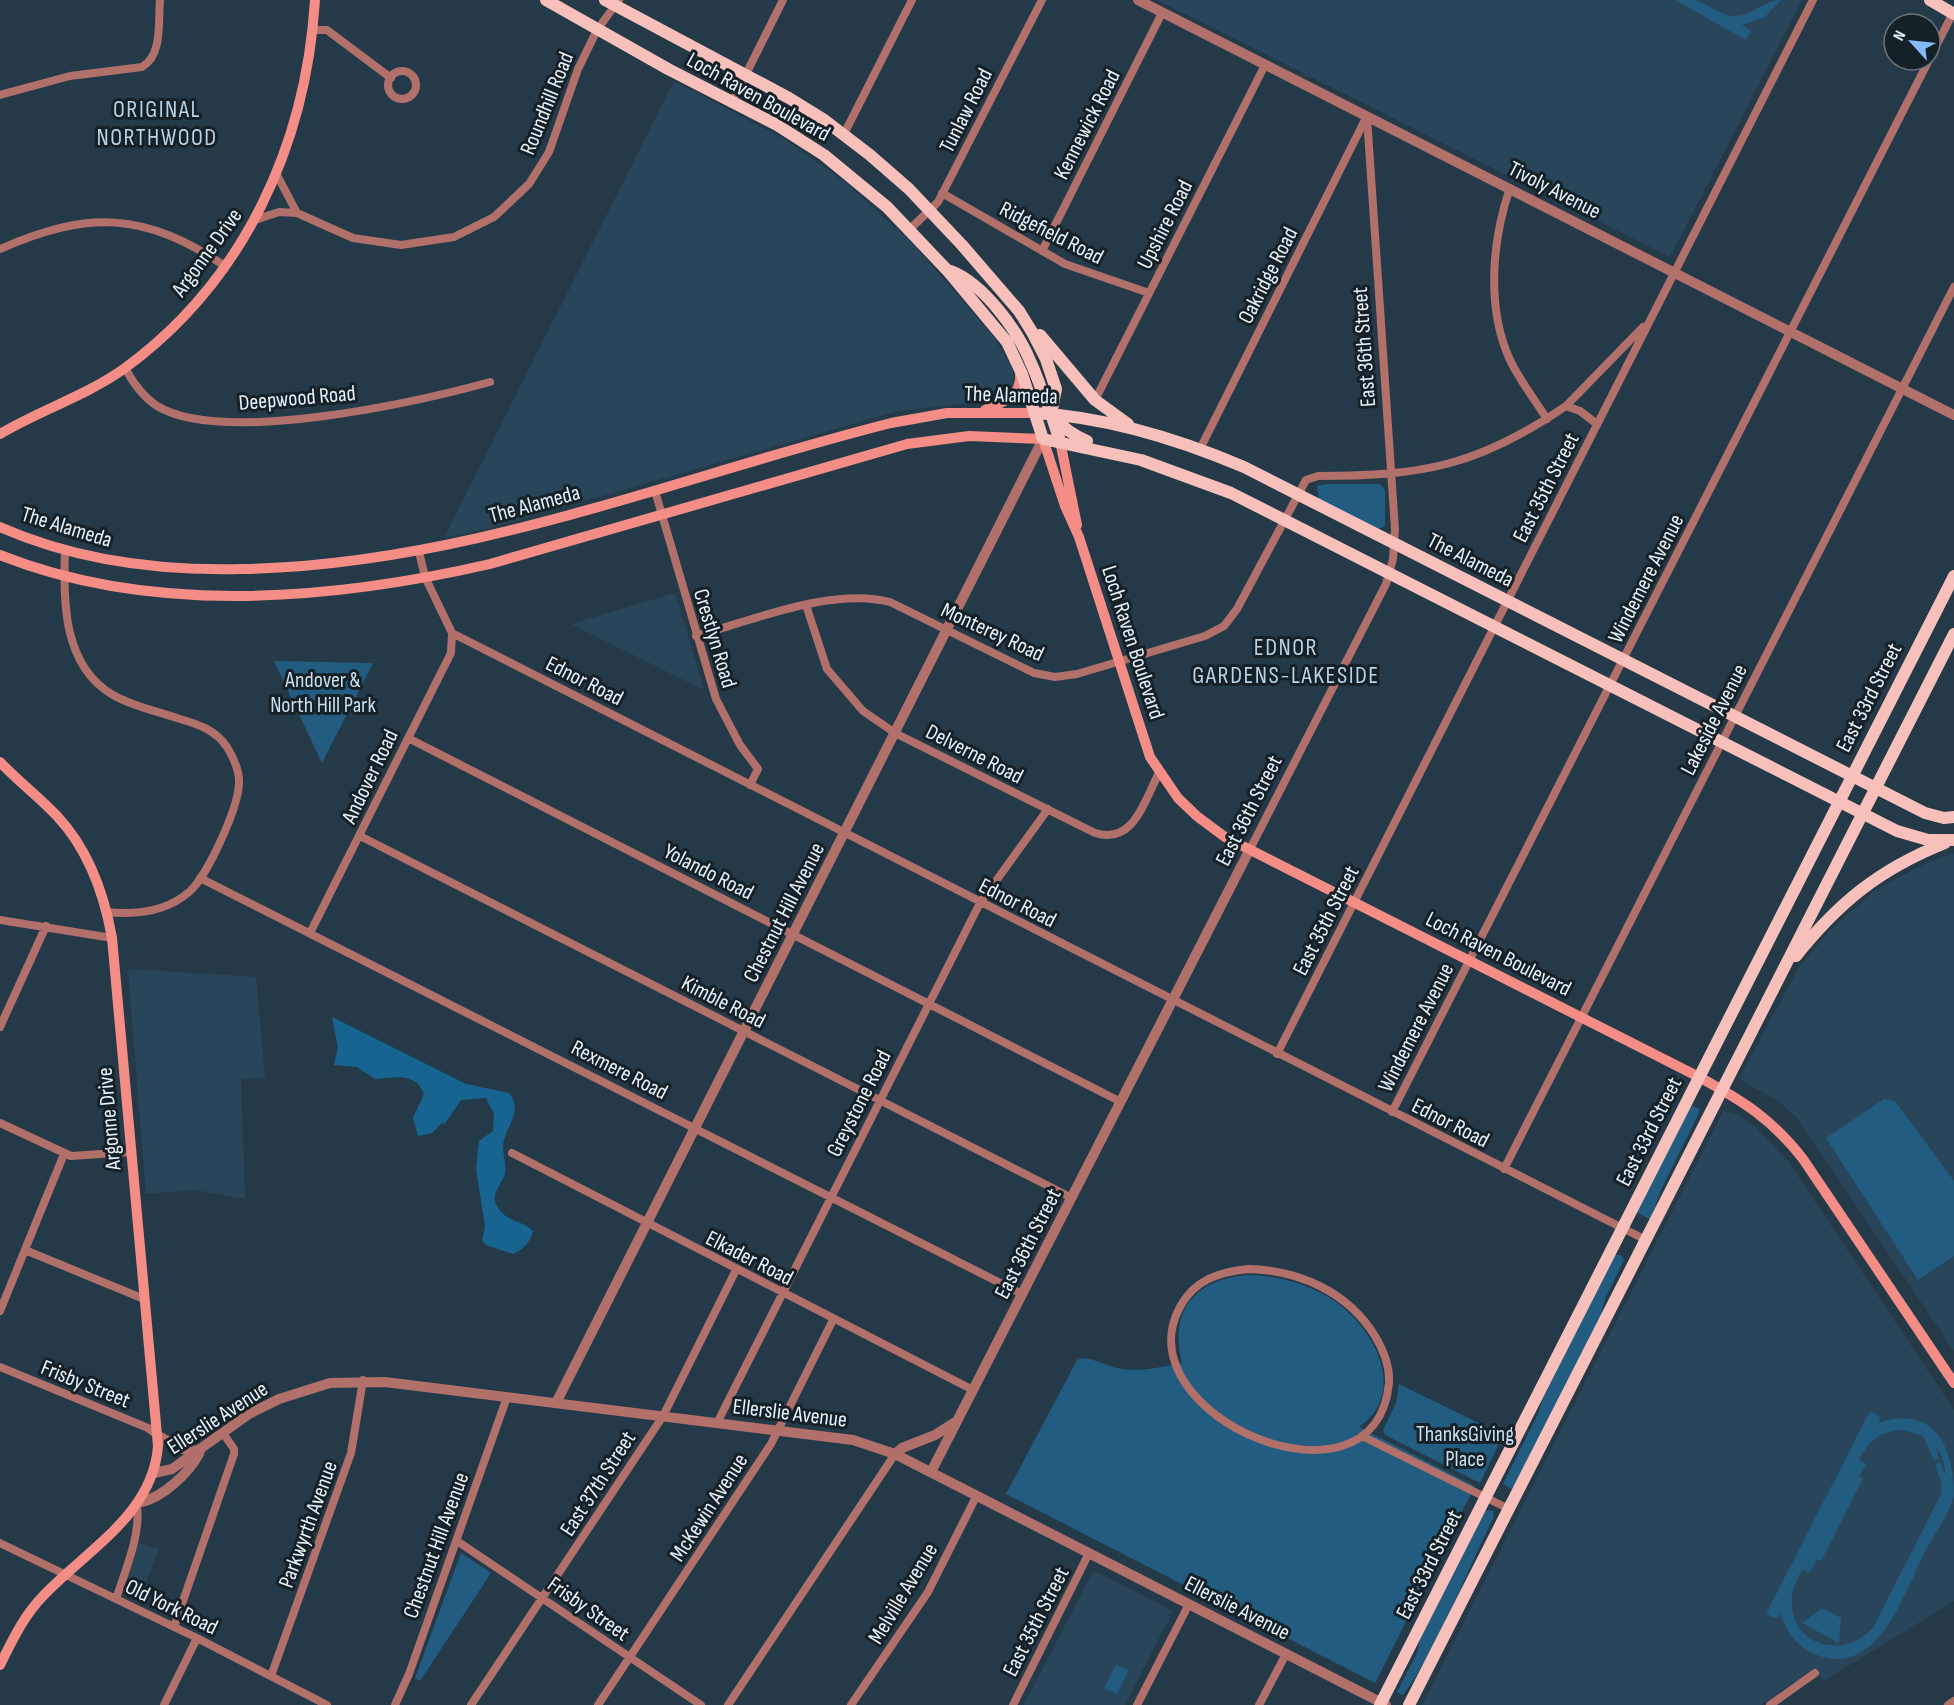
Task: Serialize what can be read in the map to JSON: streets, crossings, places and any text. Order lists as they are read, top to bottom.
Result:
{
  "streets": {
    "main road": [
      "Loch Raven Boulevard",
      "Argonne Drive",
      "The Alameda",
      "East 33rd Street"
    ],
    "street": [
      "Roundhill Road",
      "Tunlaw Road",
      "Kennewick Road",
      "Tivoly Avenue",
      "Upshire Road",
      "Ridgefield Road",
      "Oakridge Road",
      "East 36th Street",
      "Deepwood Road",
      "East 35th Street",
      "Windemere Avenue",
      "Monterey Road",
      "Crestlyn Road",
      "Ednor Road",
      "Lakeside Avenue",
      "Delverne Road",
      "Andover Road",
      "Yolando Road",
      "Chestnut Hill Avenue",
      "Kimble Road",
      "Rexmere Road",
      "Greystone Road",
      "Elkader Road",
      "Frisby Street",
      "Ellerslie Avenue",
      "East 37th Street",
      "McKewin Avenue",
      "Parkwyrth Avenue",
      "Melville Avenue",
      "Old York Road"
    ]
  },
  "crossings": [
    ["Loch Raven Boulevard", "Roundhill Road"],
    ["Loch Raven Boulevard", "Tunlaw Road"],
    ["Loch Raven Boulevard", "East 36th Street"],
    ["Loch Raven Boulevard", "The Alameda"],
    ["Loch Raven Boulevard", "East 35th Street"],
    ["Loch Raven Boulevard", "Windemere Avenue"],
    ["Loch Raven Boulevard", "Monterey Road"],
    ["Loch Raven Boulevard", "East 33rd Street"],
    ["Loch Raven Boulevard", "Lakeside Avenue"],
    ["Loch Raven Boulevard", "Delverne Road"],
    ["Loch Raven Boulevard", "Chestnut Hill Avenue"],
    ["Roundhill Road", "Argonne Drive"],
    ["Tunlaw Road", "Ridgefield Road"],
    ["Kennewick Road", "Tivoly Avenue"],
    ["Kennewick Road", "Ridgefield Road"],
    ["Tivoly Avenue", "Upshire Road"],
    ["Tivoly Avenue", "Oakridge Road"],
    ["Tivoly Avenue", "East 36th Street"],
    ["Tivoly Avenue", "East 35th Street"],
    ["Tivoly Avenue", "Windemere Avenue"],
    ["Tivoly Avenue", "Lakeside Avenue"],
    ["Upshire Road", "Ridgefield Road"],
    ["Argonne Drive", "Deepwood Road"],
    ["Argonne Drive", "Frisby Street"],
    ["Argonne Drive", "Ellerslie Avenue"],
    ["Oakridge Road", "East 36th Street"],
    ["Oakridge Road", "The Alameda"],
    ["East 36th Street", "The Alameda"],
    ["East 36th Street", "Ednor Road"],
    ["East 36th Street", "Yolando Road"],
    ["East 36th Street", "Kimble Road"],
    ["East 36th Street", "Rexmere Road"],
    ["East 36th Street", "Elkader Road"],
    ["East 36th Street", "Ellerslie Avenue"],
    ["The Alameda", "East 35th Street"],
    ["The Alameda", "Windemere Avenue"],
    ["The Alameda", "Monterey Road"],
    ["The Alameda", "Crestlyn Road"],
    ["The Alameda", "East 33rd Street"],
    ["The Alameda", "Lakeside Avenue"],
    ["The Alameda", "Chestnut Hill Avenue"],
    ["East 35th Street", "Ednor Road"],
    ["East 35th Street", "Ellerslie Avenue"],
    ["Windemere Avenue", "Ednor Road"],
    ["Monterey Road", "Crestlyn Road"],
    ["Monterey Road", "Delverne Road"],
    ["Monterey Road", "Chestnut Hill Avenue"],
    ["Crestlyn Road", "Ednor Road"],
    ["Ednor Road", "East 33rd Street"],
    ["Ednor Road", "Lakeside Avenue"],
    ["Ednor Road", "Andover Road"],
    ["Ednor Road", "Chestnut Hill Avenue"],
    ["Ednor Road", "Greystone Road"],
    ["East 33rd Street", "Ellerslie Avenue"],
    ["Delverne Road", "Chestnut Hill Avenue"],
    ["Delverne Road", "Greystone Road"],
    ["Andover Road", "Yolando Road"],
    ["Andover Road", "Kimble Road"],
    ["Andover Road", "Rexmere Road"],
    ["Yolando Road", "Chestnut Hill Avenue"],
    ["Yolando Road", "Greystone Road"],
    ["Chestnut Hill Avenue", "Kimble Road"],
    ["Chestnut Hill Avenue", "Rexmere Road"],
    ["Chestnut Hill Avenue", "Elkader Road"],
    ["Chestnut Hill Avenue", "Frisby Street"],
    ["Chestnut Hill Avenue", "Ellerslie Avenue"],
    ["Kimble Road", "Greystone Road"],
    ["Rexmere Road", "Greystone Road"],
    ["Greystone Road", "Elkader Road"],
    ["Greystone Road", "Ellerslie Avenue"],
    ["Elkader Road", "East 37th Street"],
    ["Elkader Road", "McKewin Avenue"],
    ["Frisby Street", "East 37th Street"],
    ["Frisby Street", "McKewin Avenue"],
    ["Ellerslie Avenue", "East 37th Street"],
    ["Ellerslie Avenue", "McKewin Avenue"],
    ["Ellerslie Avenue", "Parkwyrth Avenue"],
    ["Ellerslie Avenue", "Melville Avenue"],
    ["Parkwyrth Avenue", "Old York Road"]
  ],
  "districts": ["ORIGINAL NORTHWOOD", "EDNOR GARDENS-LAKESIDE"],
  "parks": ["Andover & North Hill Park", "ThanksGiving Place"],
  "north": "top left"
}
